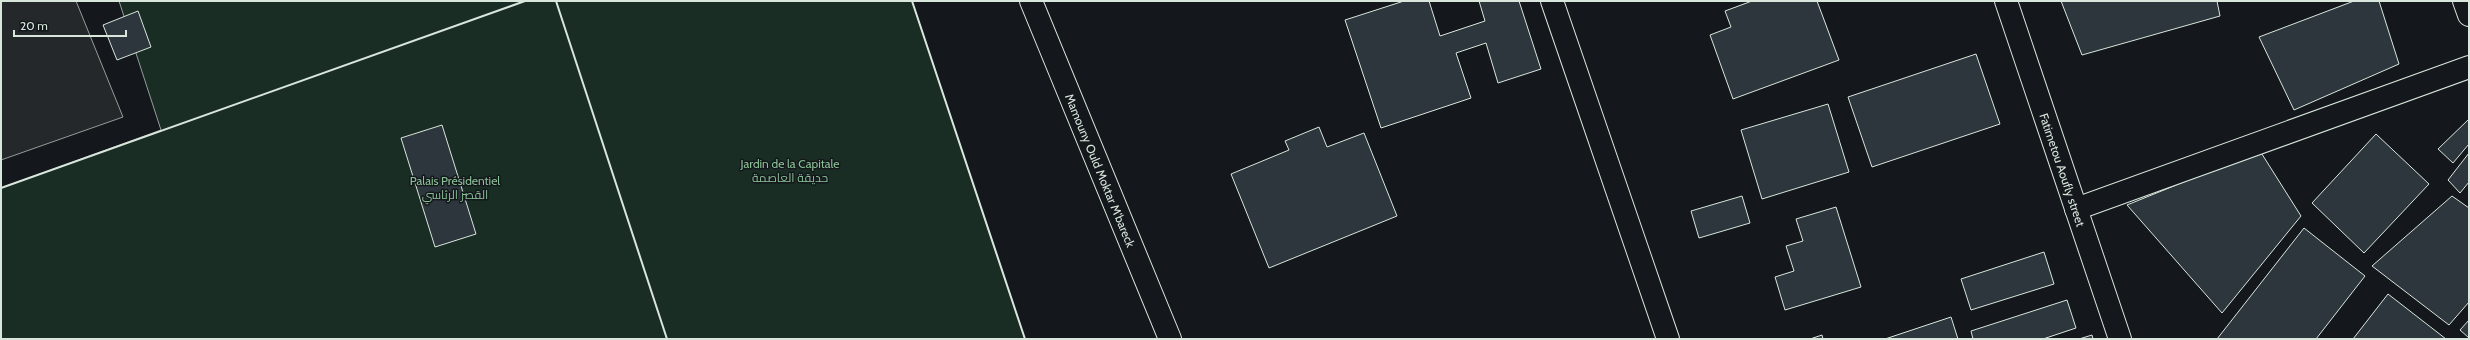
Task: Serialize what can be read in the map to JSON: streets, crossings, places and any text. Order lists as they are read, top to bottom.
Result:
{
  "streets": {
    "street": ["Mamouny Ould Moktar M'bareck", "Fatimetou Aoufly street"]
  },
  "parks": ["Jardin de la Capitale حديقة العاصمة", "Palais Présidentiel القصر الرئاسي"],
  "scale_bar": "20 m"
}
